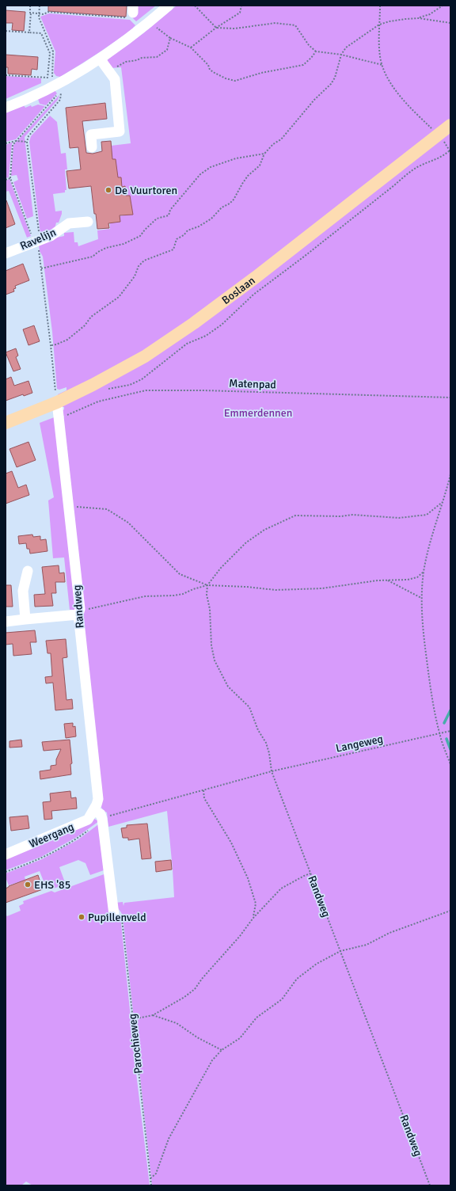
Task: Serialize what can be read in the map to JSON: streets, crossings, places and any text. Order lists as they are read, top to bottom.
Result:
{
  "streets": {
    "main road": ["Boslaan"],
    "street": ["Ravelijn", "Randweg", "Weergang"],
    "path": ["Matenpad", "Langeweg", "Parochieweg"]
  },
  "crossings": [
    ["Boslaan", "Randweg"],
    ["Matenpad", "Randweg"],
    ["Randweg", "Langeweg"],
    ["Randweg", "Weergang"]
  ],
  "parks": ["Emmerdennen"],
  "places": ["De Vuurtoren", "EHS '85", "Pupillenveld"]
}
